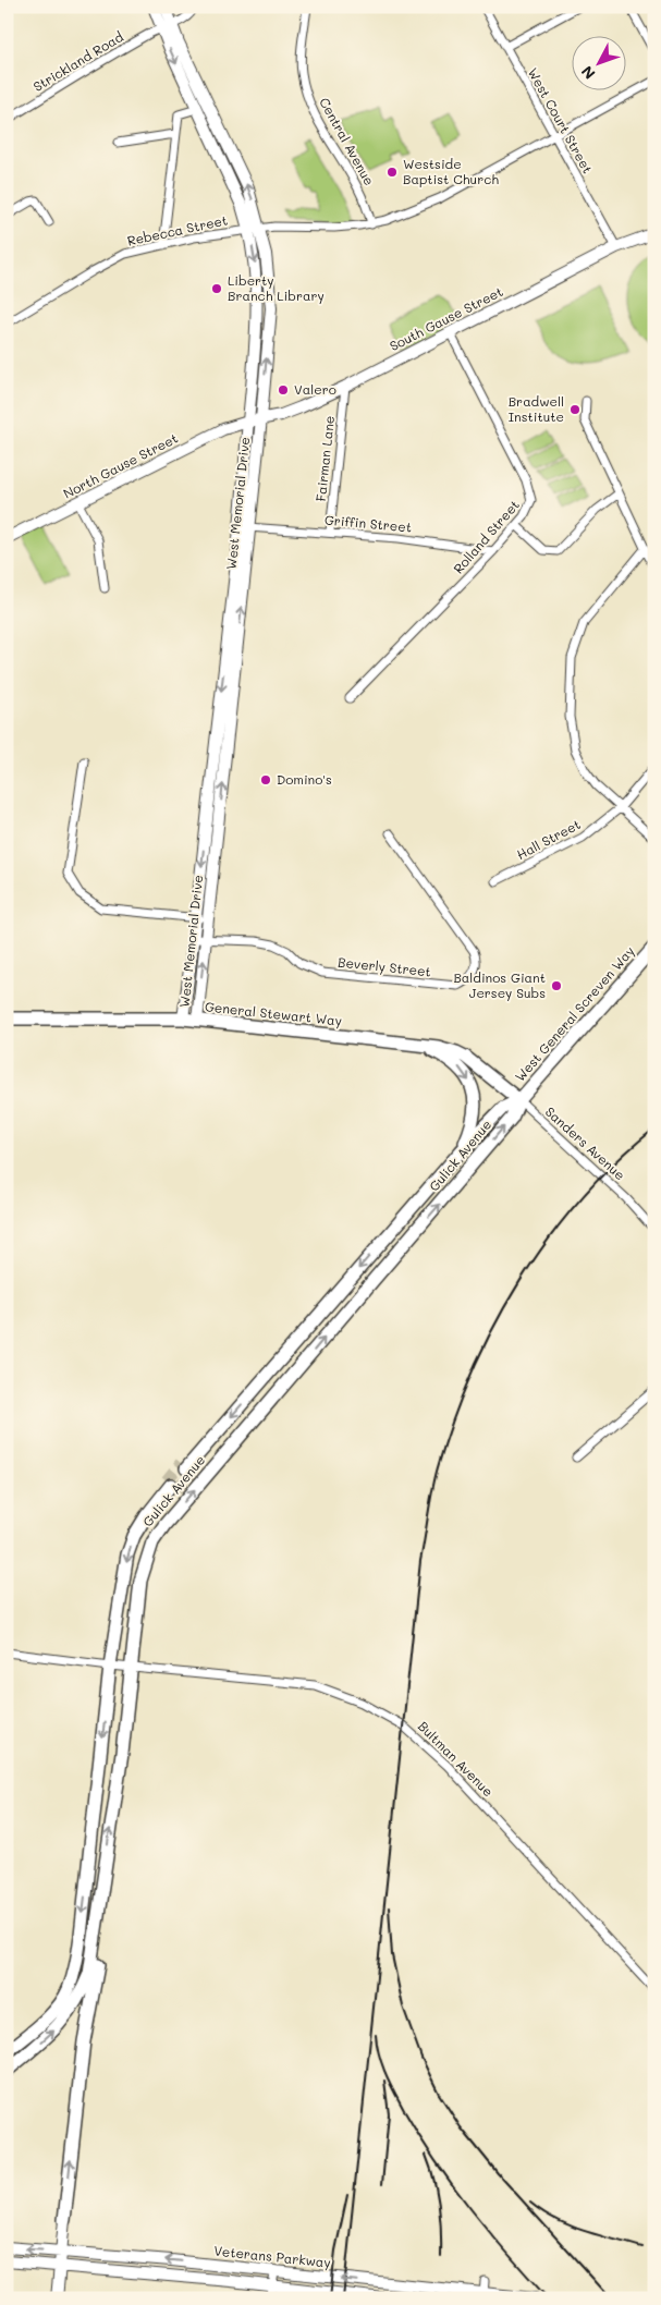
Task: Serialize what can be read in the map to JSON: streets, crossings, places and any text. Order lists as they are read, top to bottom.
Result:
{
  "streets": {
    "main road": [
      "South Gause Street",
      "North Gause Street",
      "West Memorial Drive",
      "General Stewart Way",
      "West General Screven Way",
      "Gulick Avenue",
      "Veterans Parkway"
    ],
    "street": [
      "Strickland Road",
      "West Court Street",
      "Central Avenue",
      "Rebecca Street",
      "Fairman Lane",
      "Griffin Street",
      "Rolland Street",
      "Hall Street",
      "Beverly Street",
      "Sanders Avenue",
      "Bultman Avenue"
    ]
  },
  "crossings": [
    ["Strickland Road", "West Memorial Drive"],
    ["West Court Street", "Rebecca Street"],
    ["West Court Street", "South Gause Street"],
    ["Central Avenue", "Rebecca Street"],
    ["Rebecca Street", "West Memorial Drive"],
    ["South Gause Street", "Fairman Lane"],
    ["South Gause Street", "North Gause Street"],
    ["South Gause Street", "West Memorial Drive"],
    ["South Gause Street", "Rolland Street"],
    ["Fairman Lane", "Griffin Street"],
    ["North Gause Street", "West Memorial Drive"],
    ["West Memorial Drive", "Griffin Street"],
    ["West Memorial Drive", "Beverly Street"],
    ["West Memorial Drive", "General Stewart Way"],
    ["Griffin Street", "Rolland Street"],
    ["General Stewart Way", "West General Screven Way"],
    ["General Stewart Way", "Sanders Avenue"],
    ["General Stewart Way", "Gulick Avenue"],
    ["West General Screven Way", "Sanders Avenue"],
    ["West General Screven Way", "Gulick Avenue"],
    ["Sanders Avenue", "Gulick Avenue"],
    ["Gulick Avenue", "Bultman Avenue"]
  ],
  "places": [
    "Westside Baptist Church",
    "Liberty Branch Library",
    "Valero",
    "Bradwell Institute",
    "Domino's",
    "Baldinos Giant Jersey Subs"
  ],
  "north": "bottom left"
}
